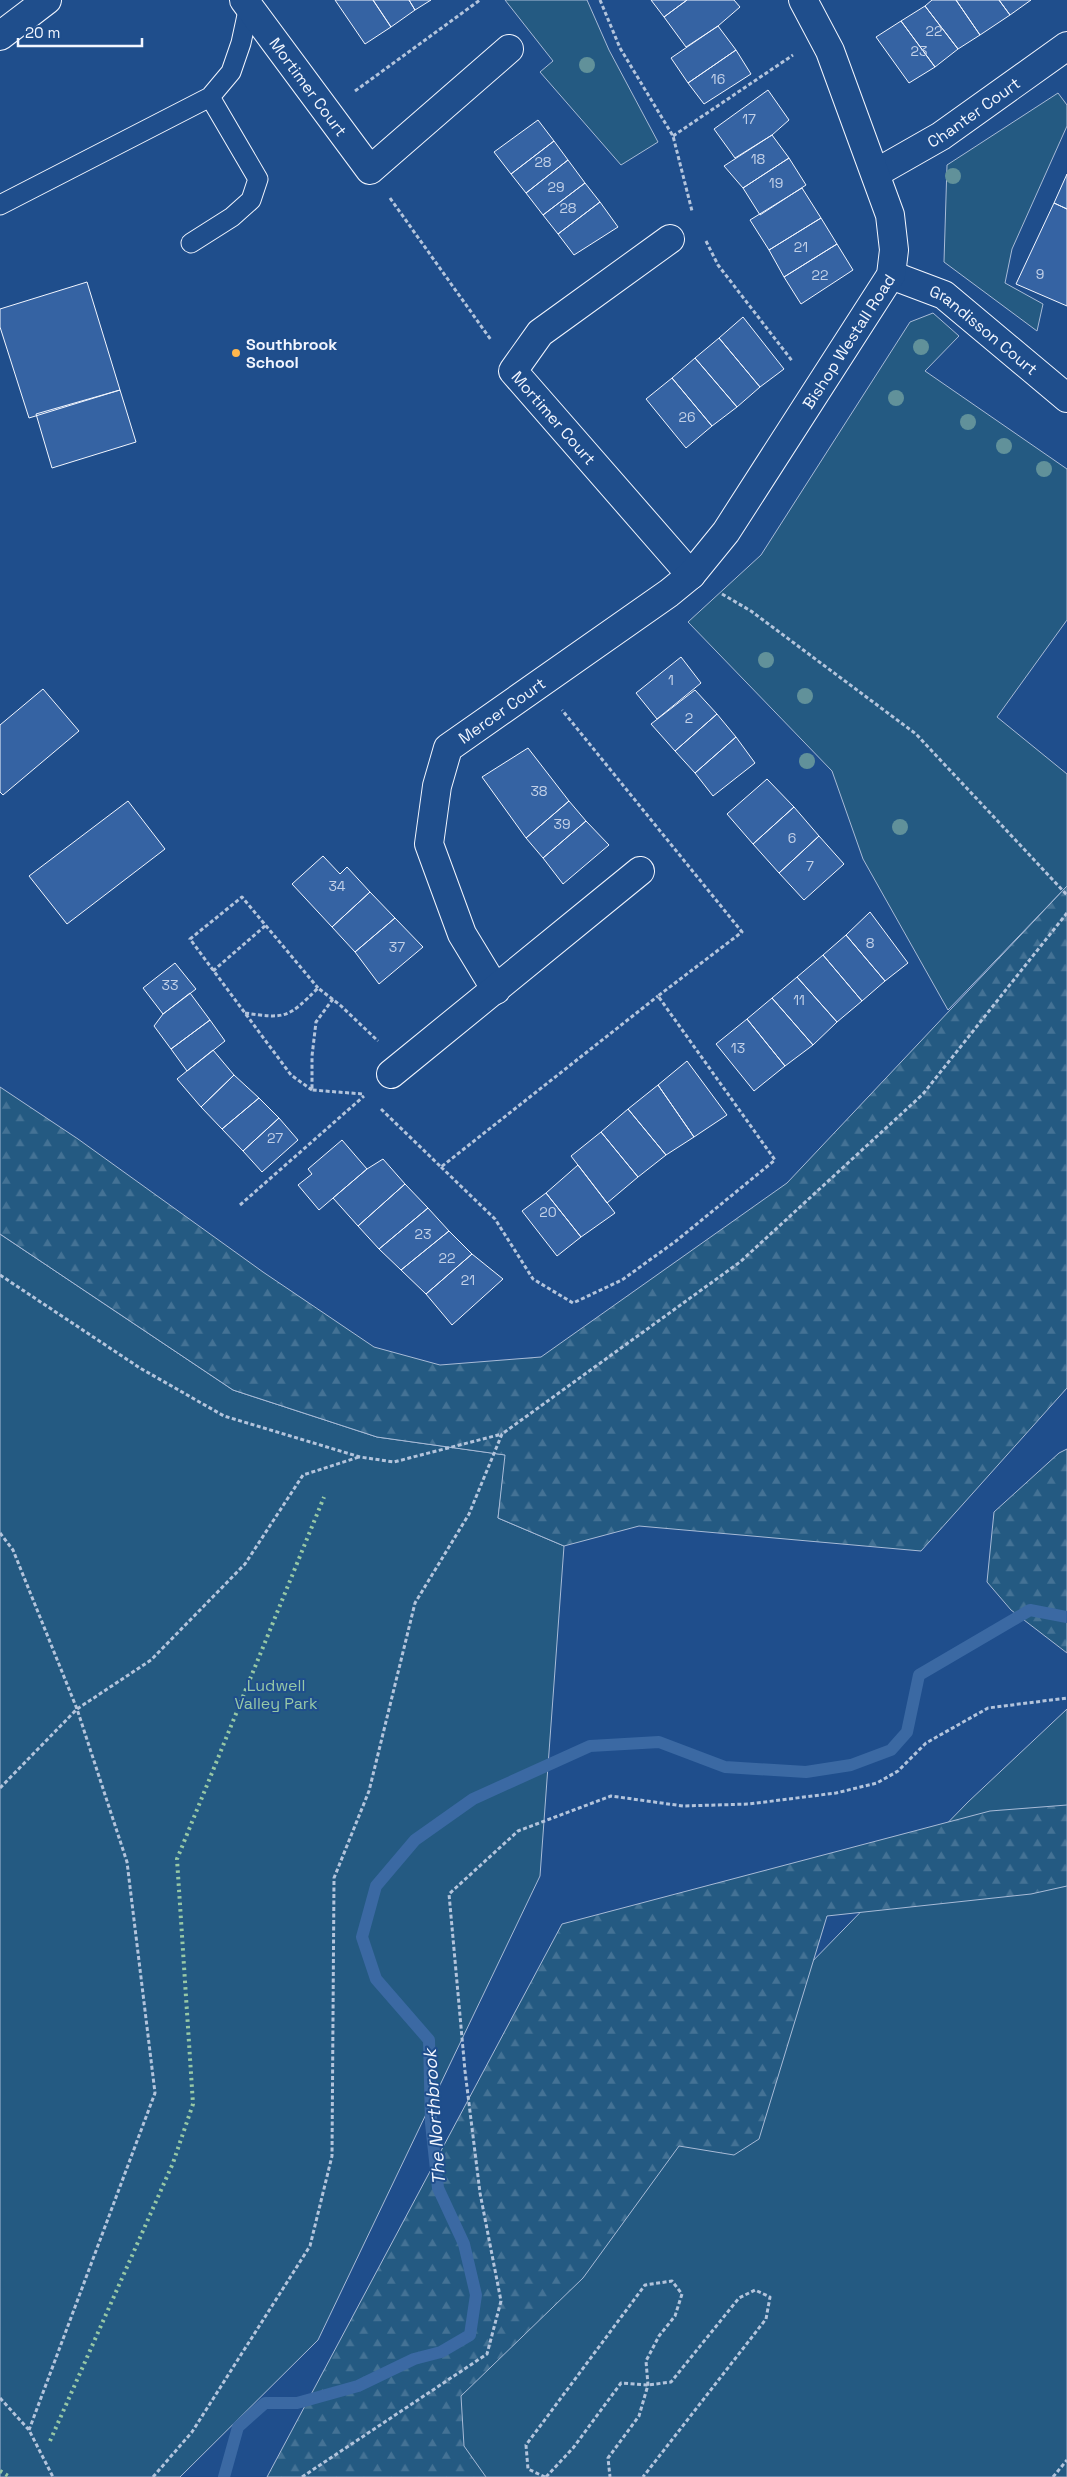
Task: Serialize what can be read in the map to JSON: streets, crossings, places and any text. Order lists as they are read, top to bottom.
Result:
{
  "streets": {
    "street": [
      "Mortimer Court",
      "Chanter Court",
      "Grandisson Court",
      "Bishop Westall Road",
      "Mercer Court"
    ]
  },
  "crossings": [
    ["Mortimer Court", "Bishop Westall Road"],
    ["Chanter Court", "Bishop Westall Road"],
    ["Grandisson Court", "Bishop Westall Road"],
    ["Bishop Westall Road", "Mercer Court"]
  ],
  "water": ["The Northbrook"],
  "parks": ["Ludwell Valley Park"],
  "places": ["Southbrook School"],
  "house_numbers": [
    "22",
    "23",
    "16",
    "17",
    "18",
    "28",
    "19",
    "29",
    "28",
    "21",
    "9",
    "22",
    "26",
    "1",
    "2",
    "38",
    "39",
    "6",
    "7",
    "34",
    "8",
    "37",
    "33",
    "11",
    "13",
    "27",
    "20",
    "23",
    "22",
    "21"
  ],
  "scale_bar": "20 m"
}
